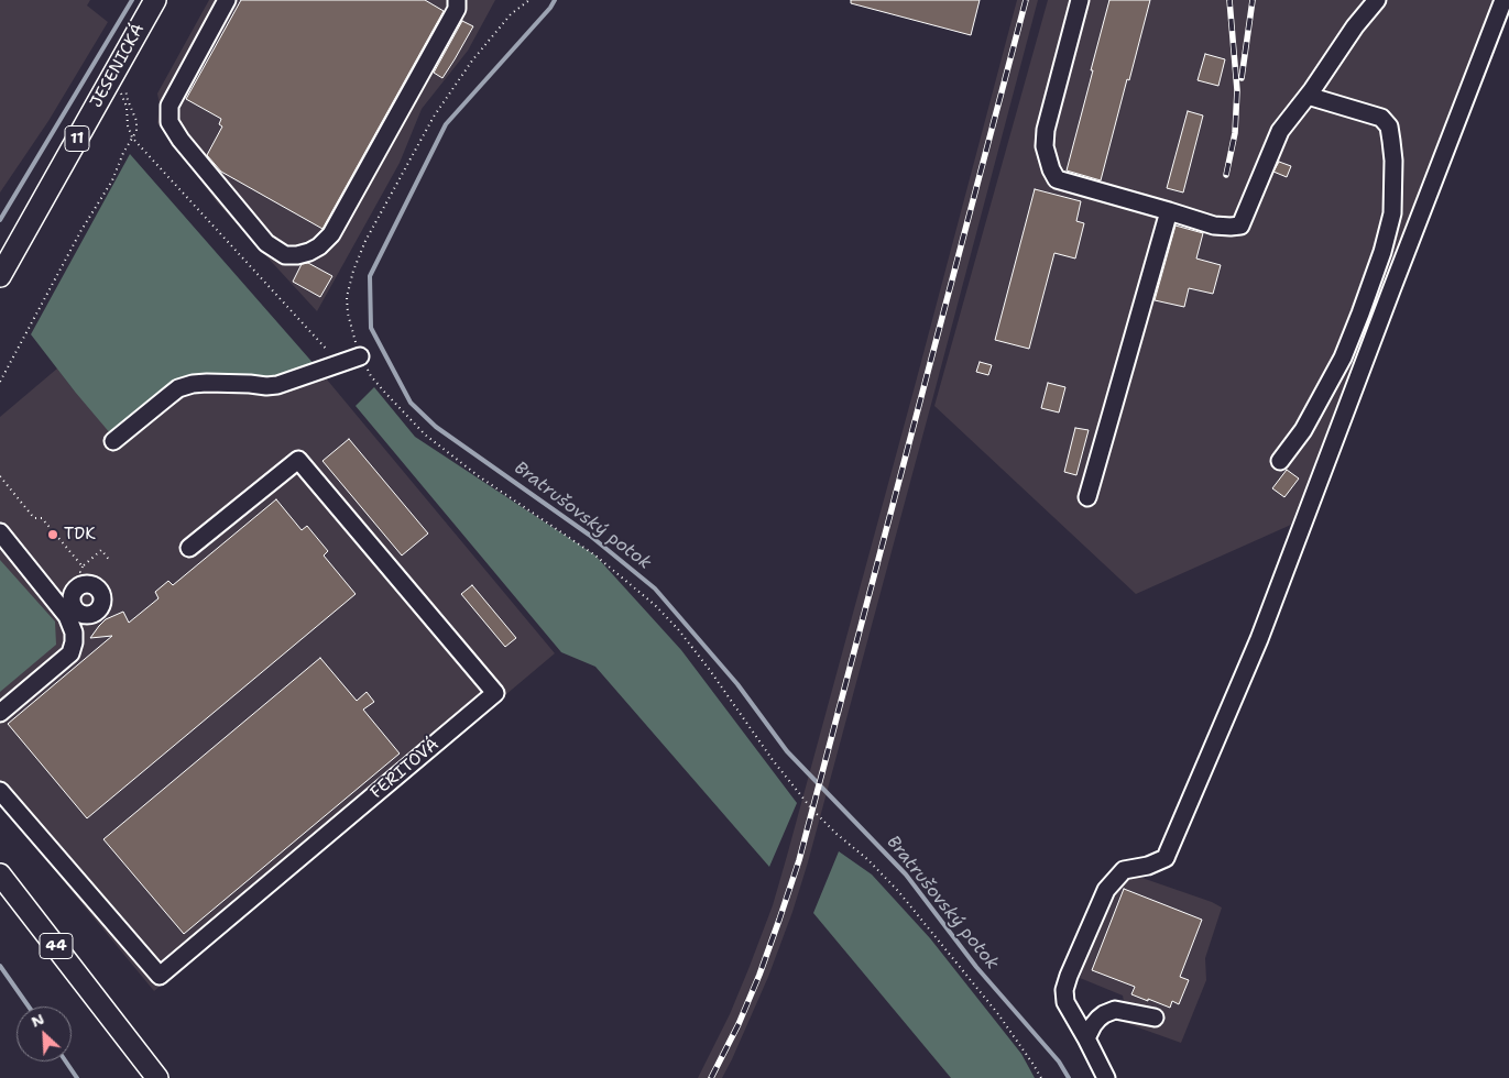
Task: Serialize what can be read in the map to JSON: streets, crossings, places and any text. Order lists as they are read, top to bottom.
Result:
{
  "streets": {
    "main road": ["JESENICKÁ", "11", "44"],
    "lane": ["FERITOVÁ"]
  },
  "water": ["Bratrušovský potok"],
  "places": ["TDK"],
  "north": "top left"
}
